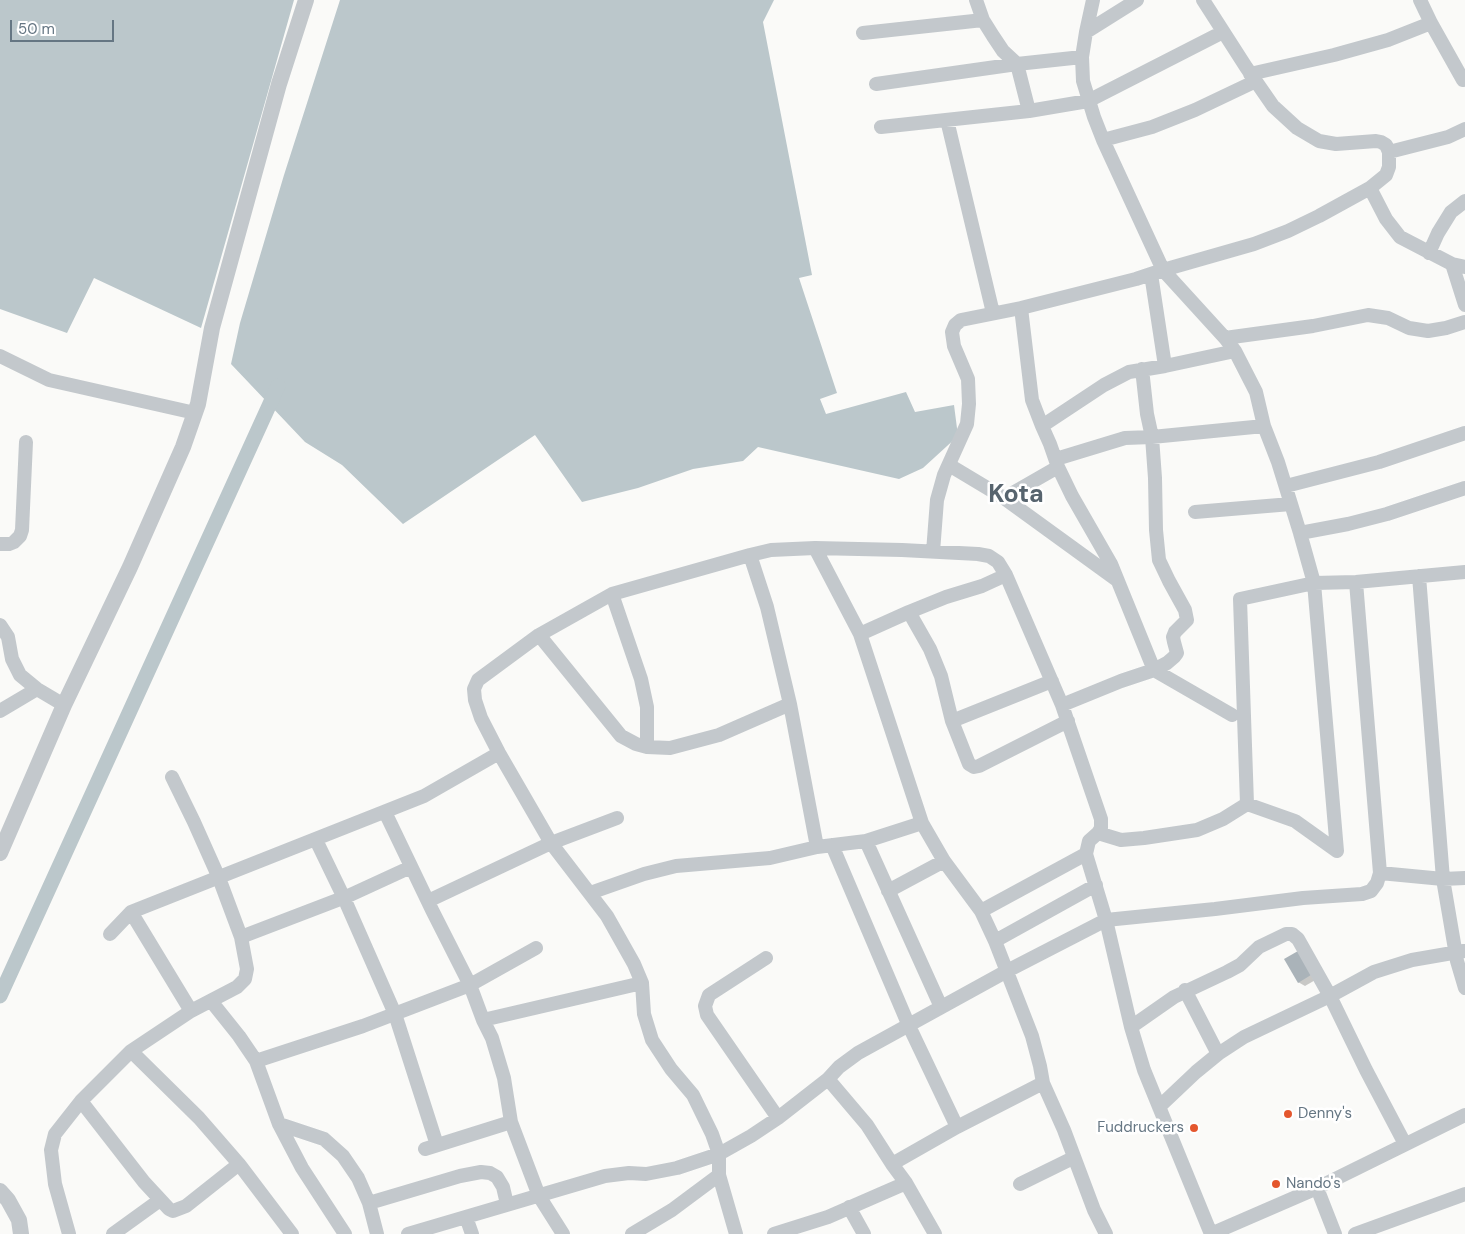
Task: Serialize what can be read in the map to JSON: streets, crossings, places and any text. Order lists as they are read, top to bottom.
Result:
{
  "districts": ["Kota"],
  "places": ["Denny's", "Fuddruckers", "Nando's"],
  "scale_bar": "50 m"
}
